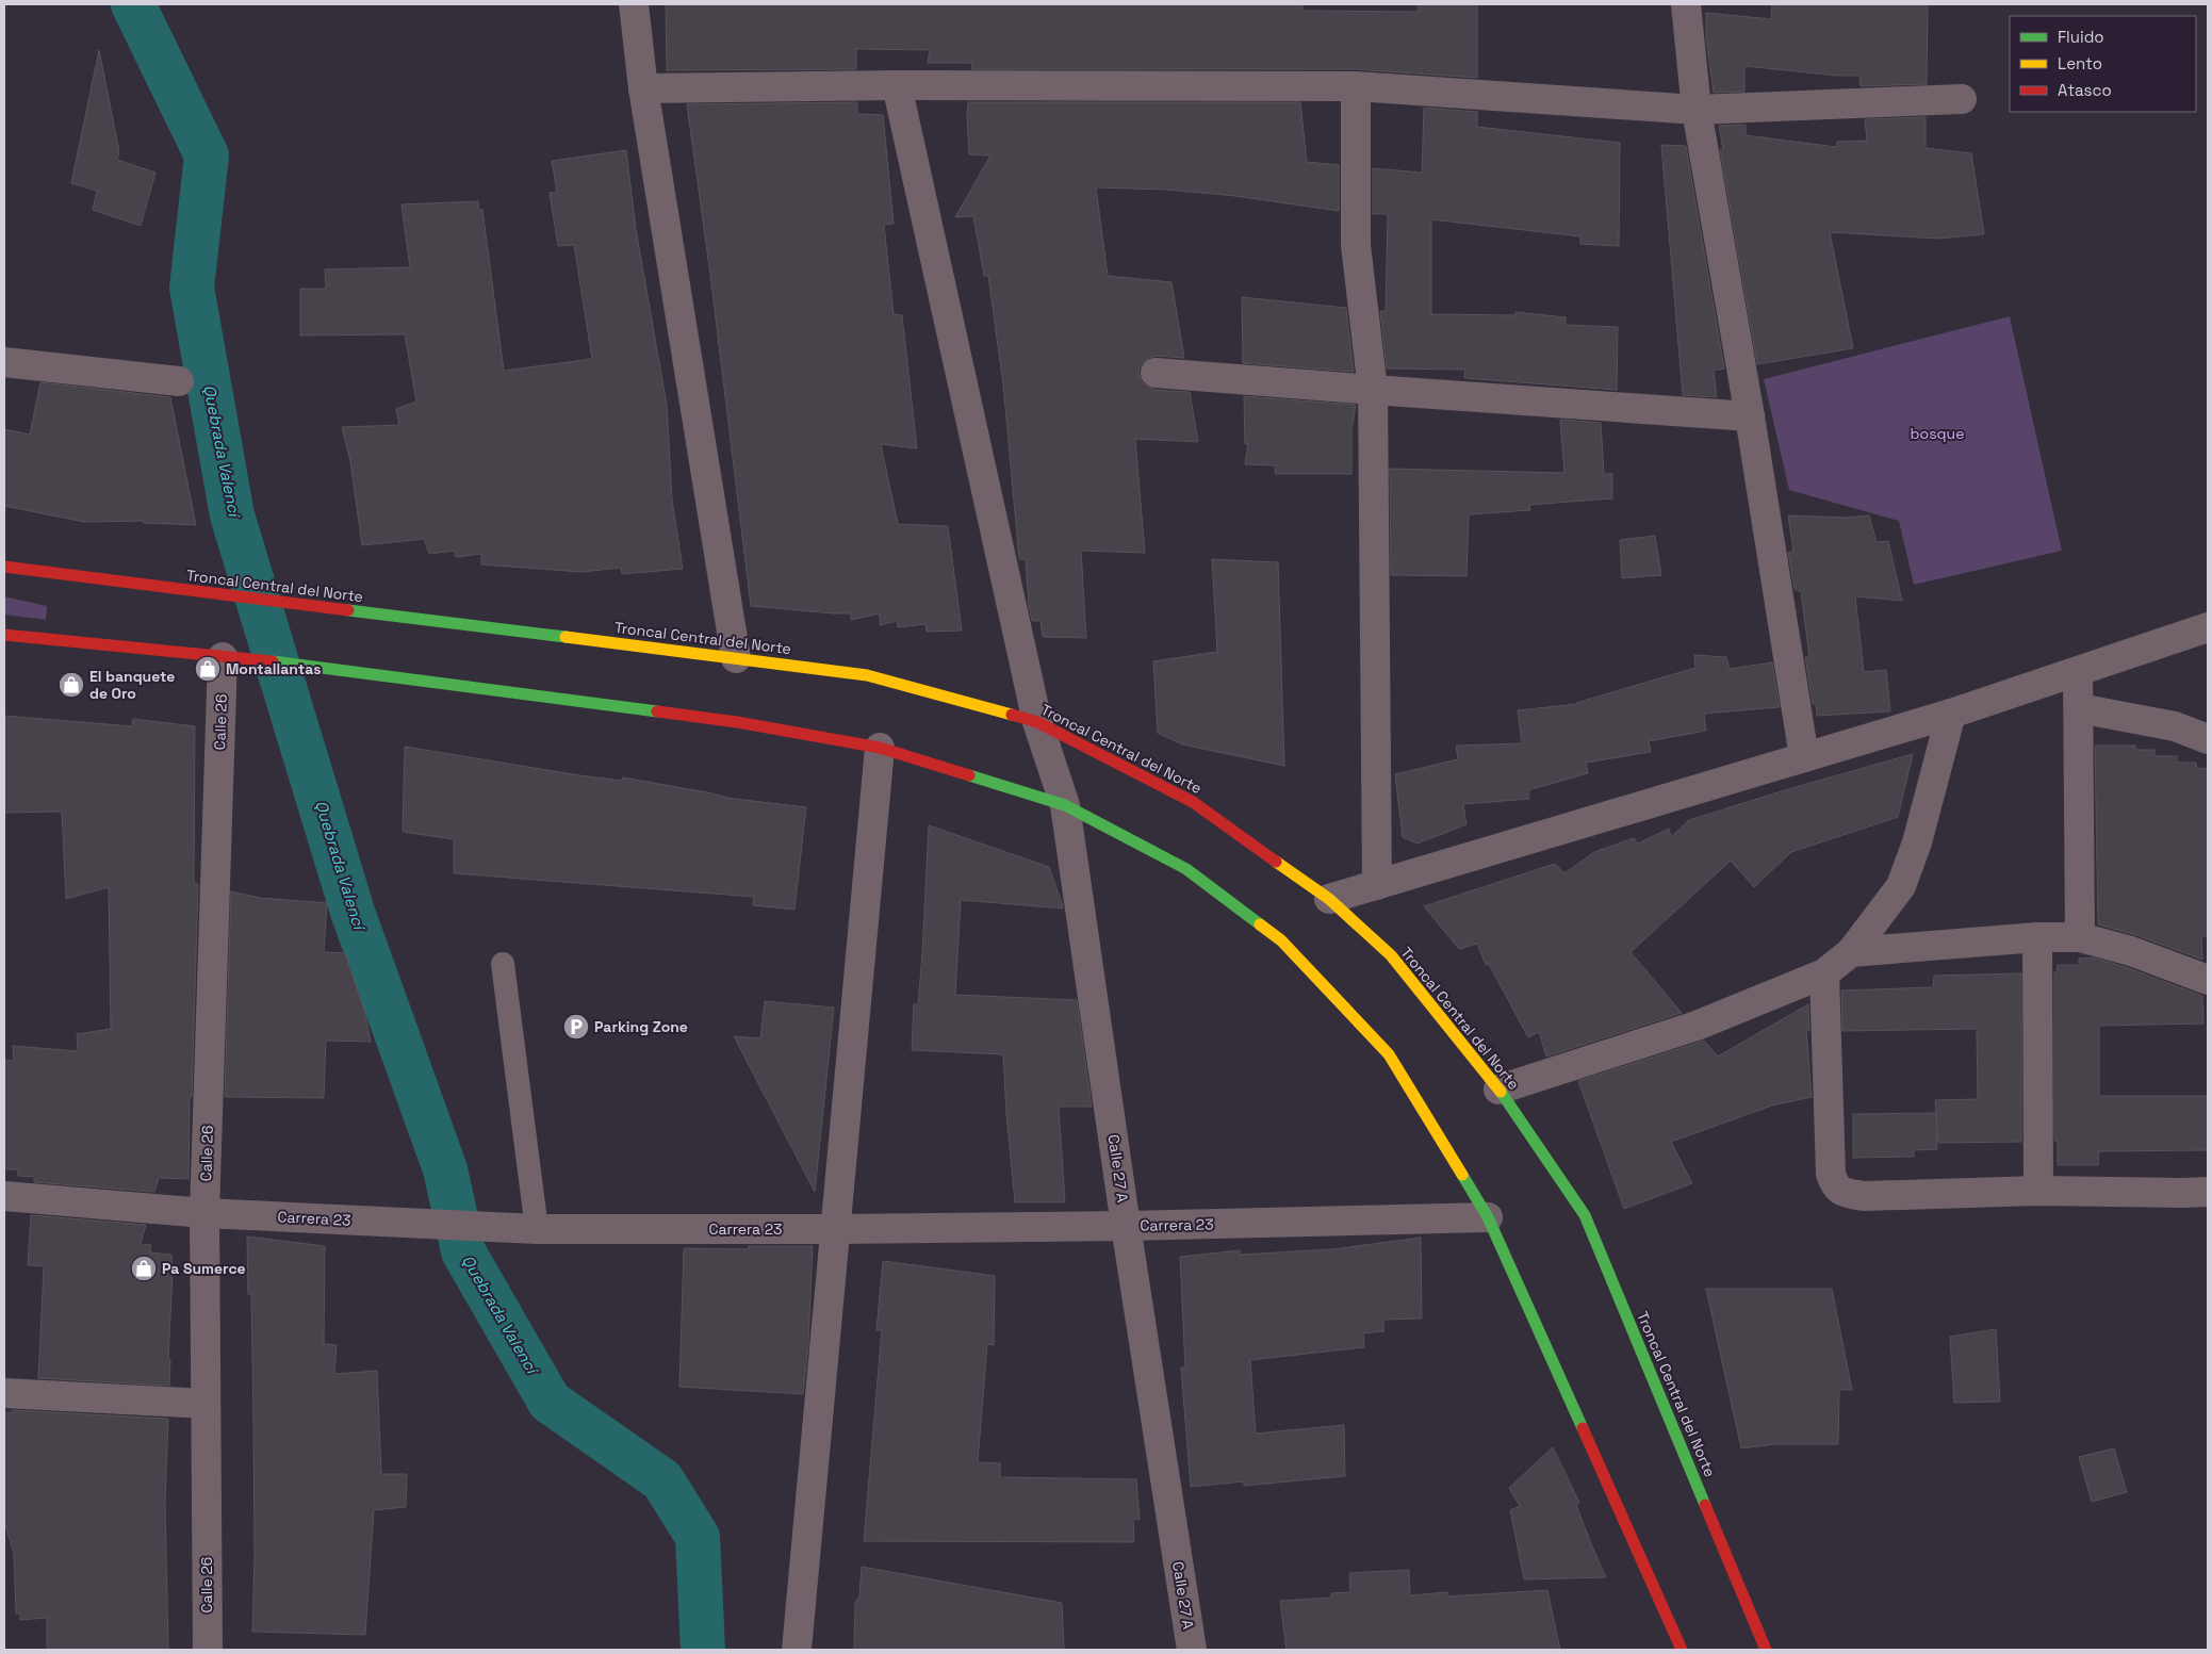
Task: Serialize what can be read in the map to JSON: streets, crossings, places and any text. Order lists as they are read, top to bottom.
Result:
{
  "streets": {
    "highway": ["Troncal Central del Norte"],
    "street": ["Calle 26", "Calle 27 A", "Carrera 23"]
  },
  "crossings": [
    ["Troncal Central del Norte", "Calle 27 A"],
    ["Calle 26", "Carrera 23"],
    ["Calle 27 A", "Carrera 23"]
  ],
  "water": ["Quebrada Valencí"],
  "parks": ["bosque"],
  "places": {
    "shop": ["Montallantas", "El banquete de Oro", "Pa Sumerce"],
    "parking": ["Parking Zone"]
  },
  "legend": ["Fluido", "Lento", "Atasco"]
}
